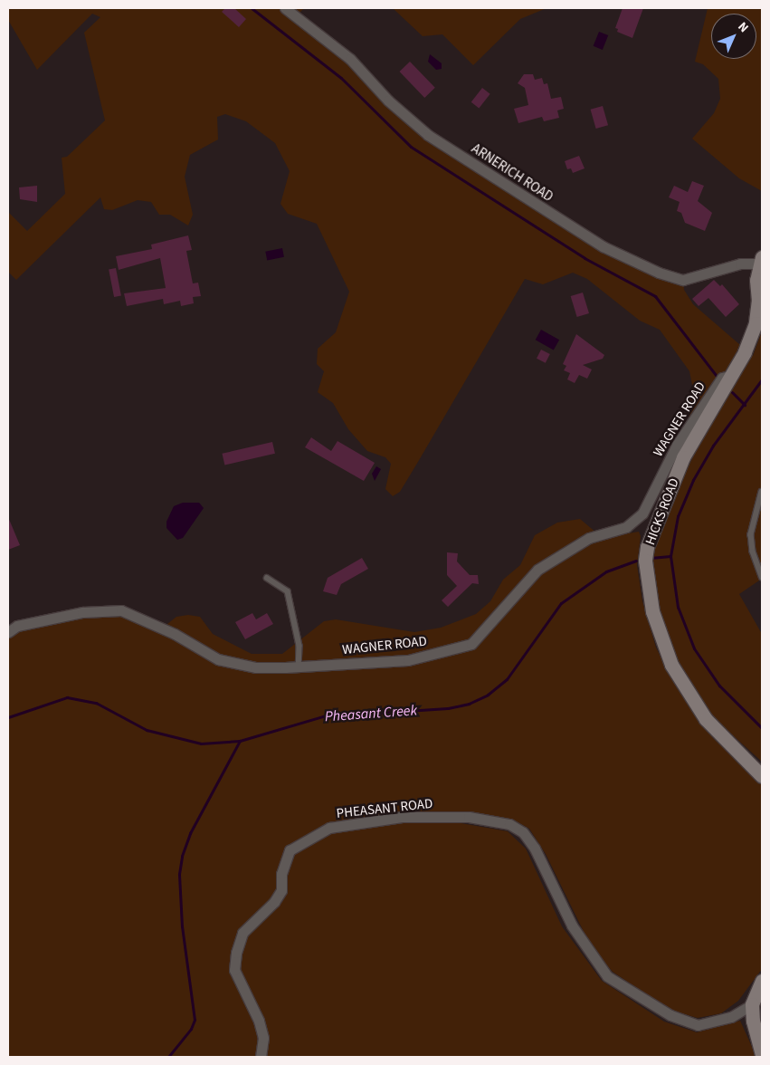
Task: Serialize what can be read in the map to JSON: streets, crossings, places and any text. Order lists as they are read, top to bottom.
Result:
{
  "streets": {
    "street": [
      "ARNERICH ROAD",
      "WAGNER ROAD",
      "HICKS ROAD",
      "PHEASANT ROAD"
    ]
  },
  "crossings": [
    ["ARNERICH ROAD", "HICKS ROAD"],
    ["WAGNER ROAD", "HICKS ROAD"]
  ],
  "water": ["Pheasant Creek"],
  "north": "top right"
}
